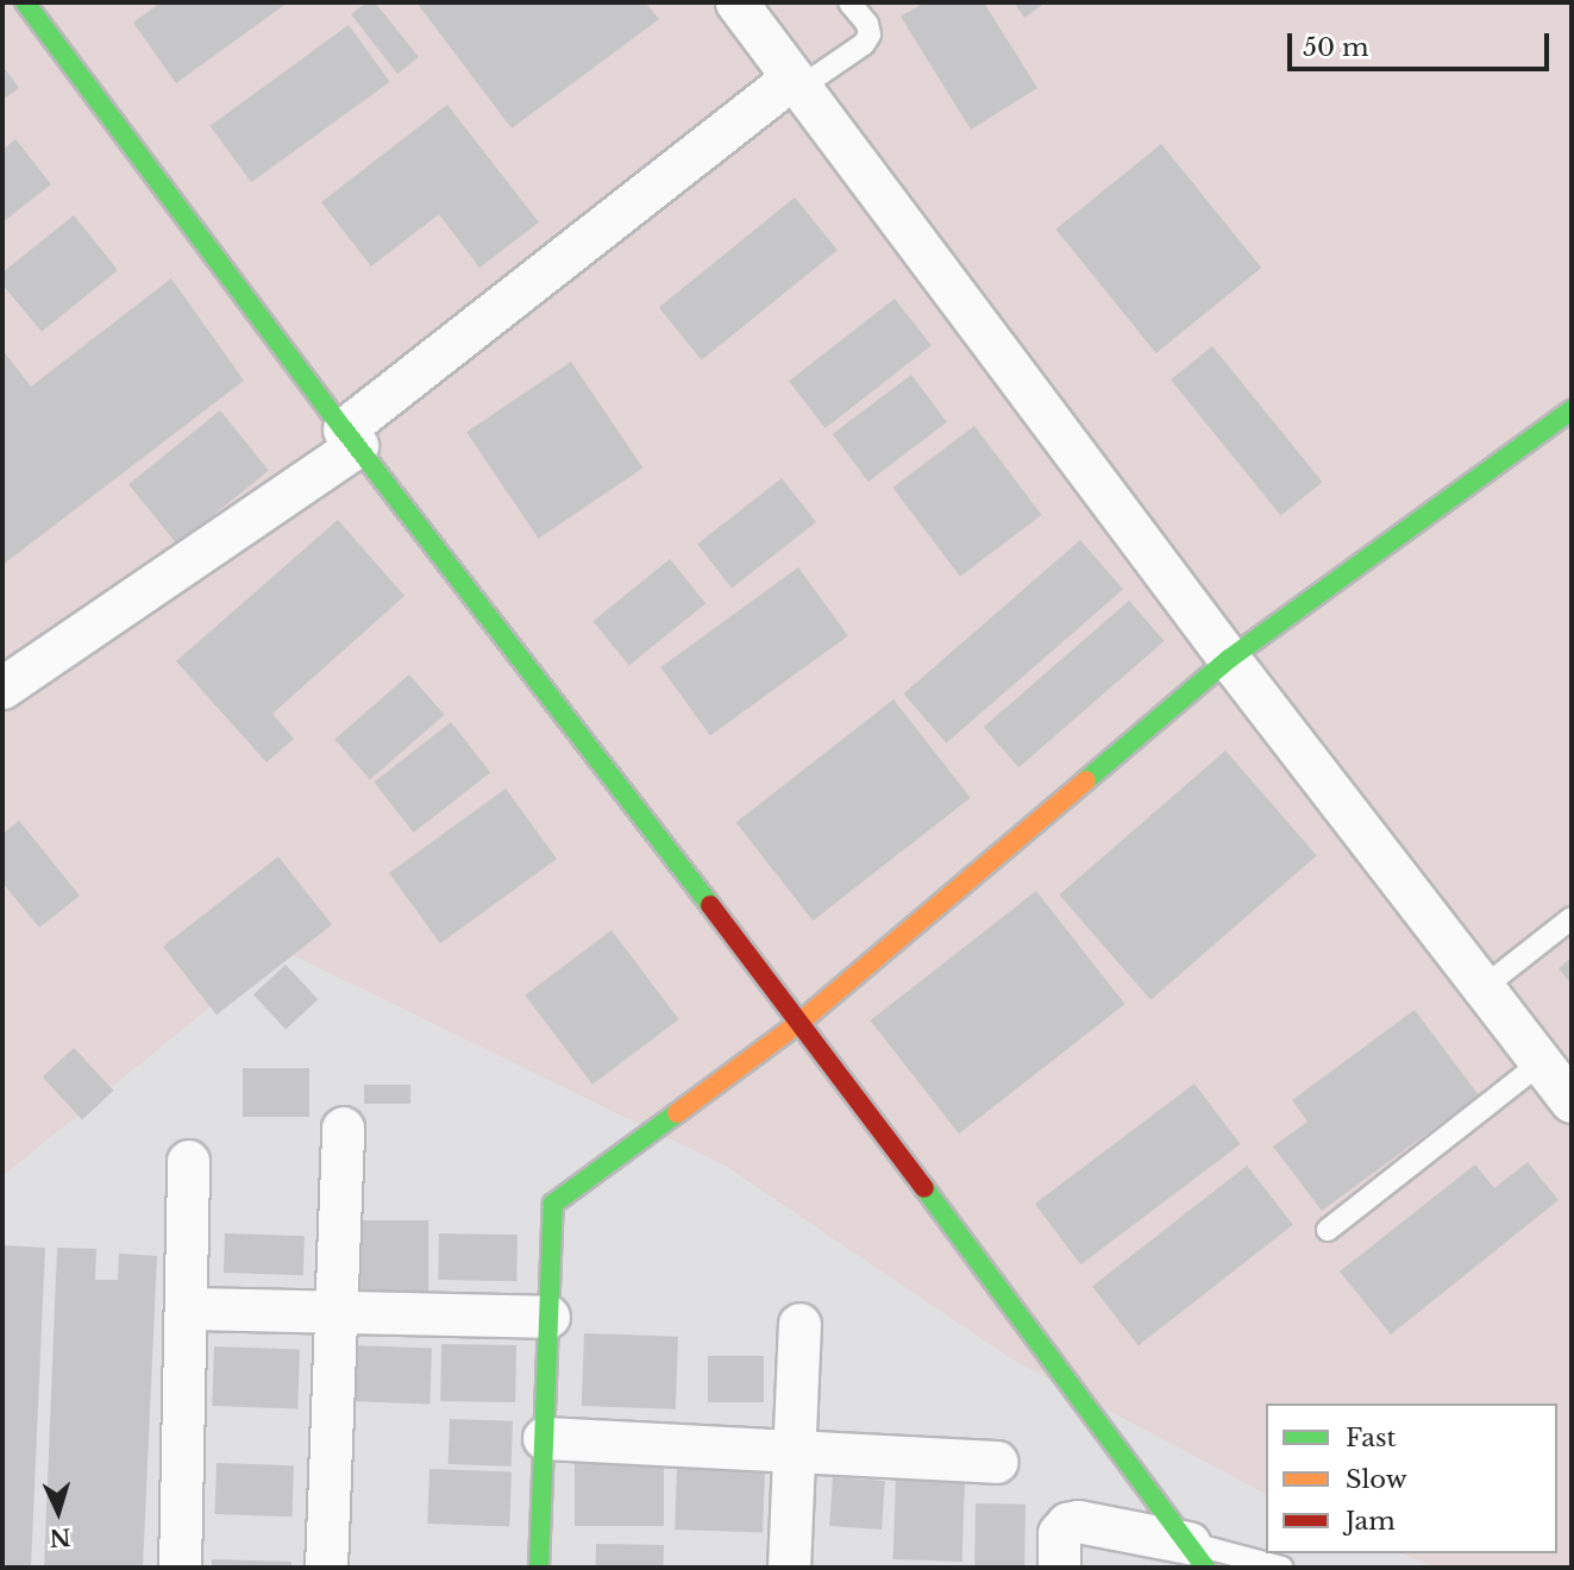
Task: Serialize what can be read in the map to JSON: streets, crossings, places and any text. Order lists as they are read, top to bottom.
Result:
{
  "legend": ["Fast", "Slow", "Jam"],
  "scale_bar": "50 m",
  "north": "bottom"
}
